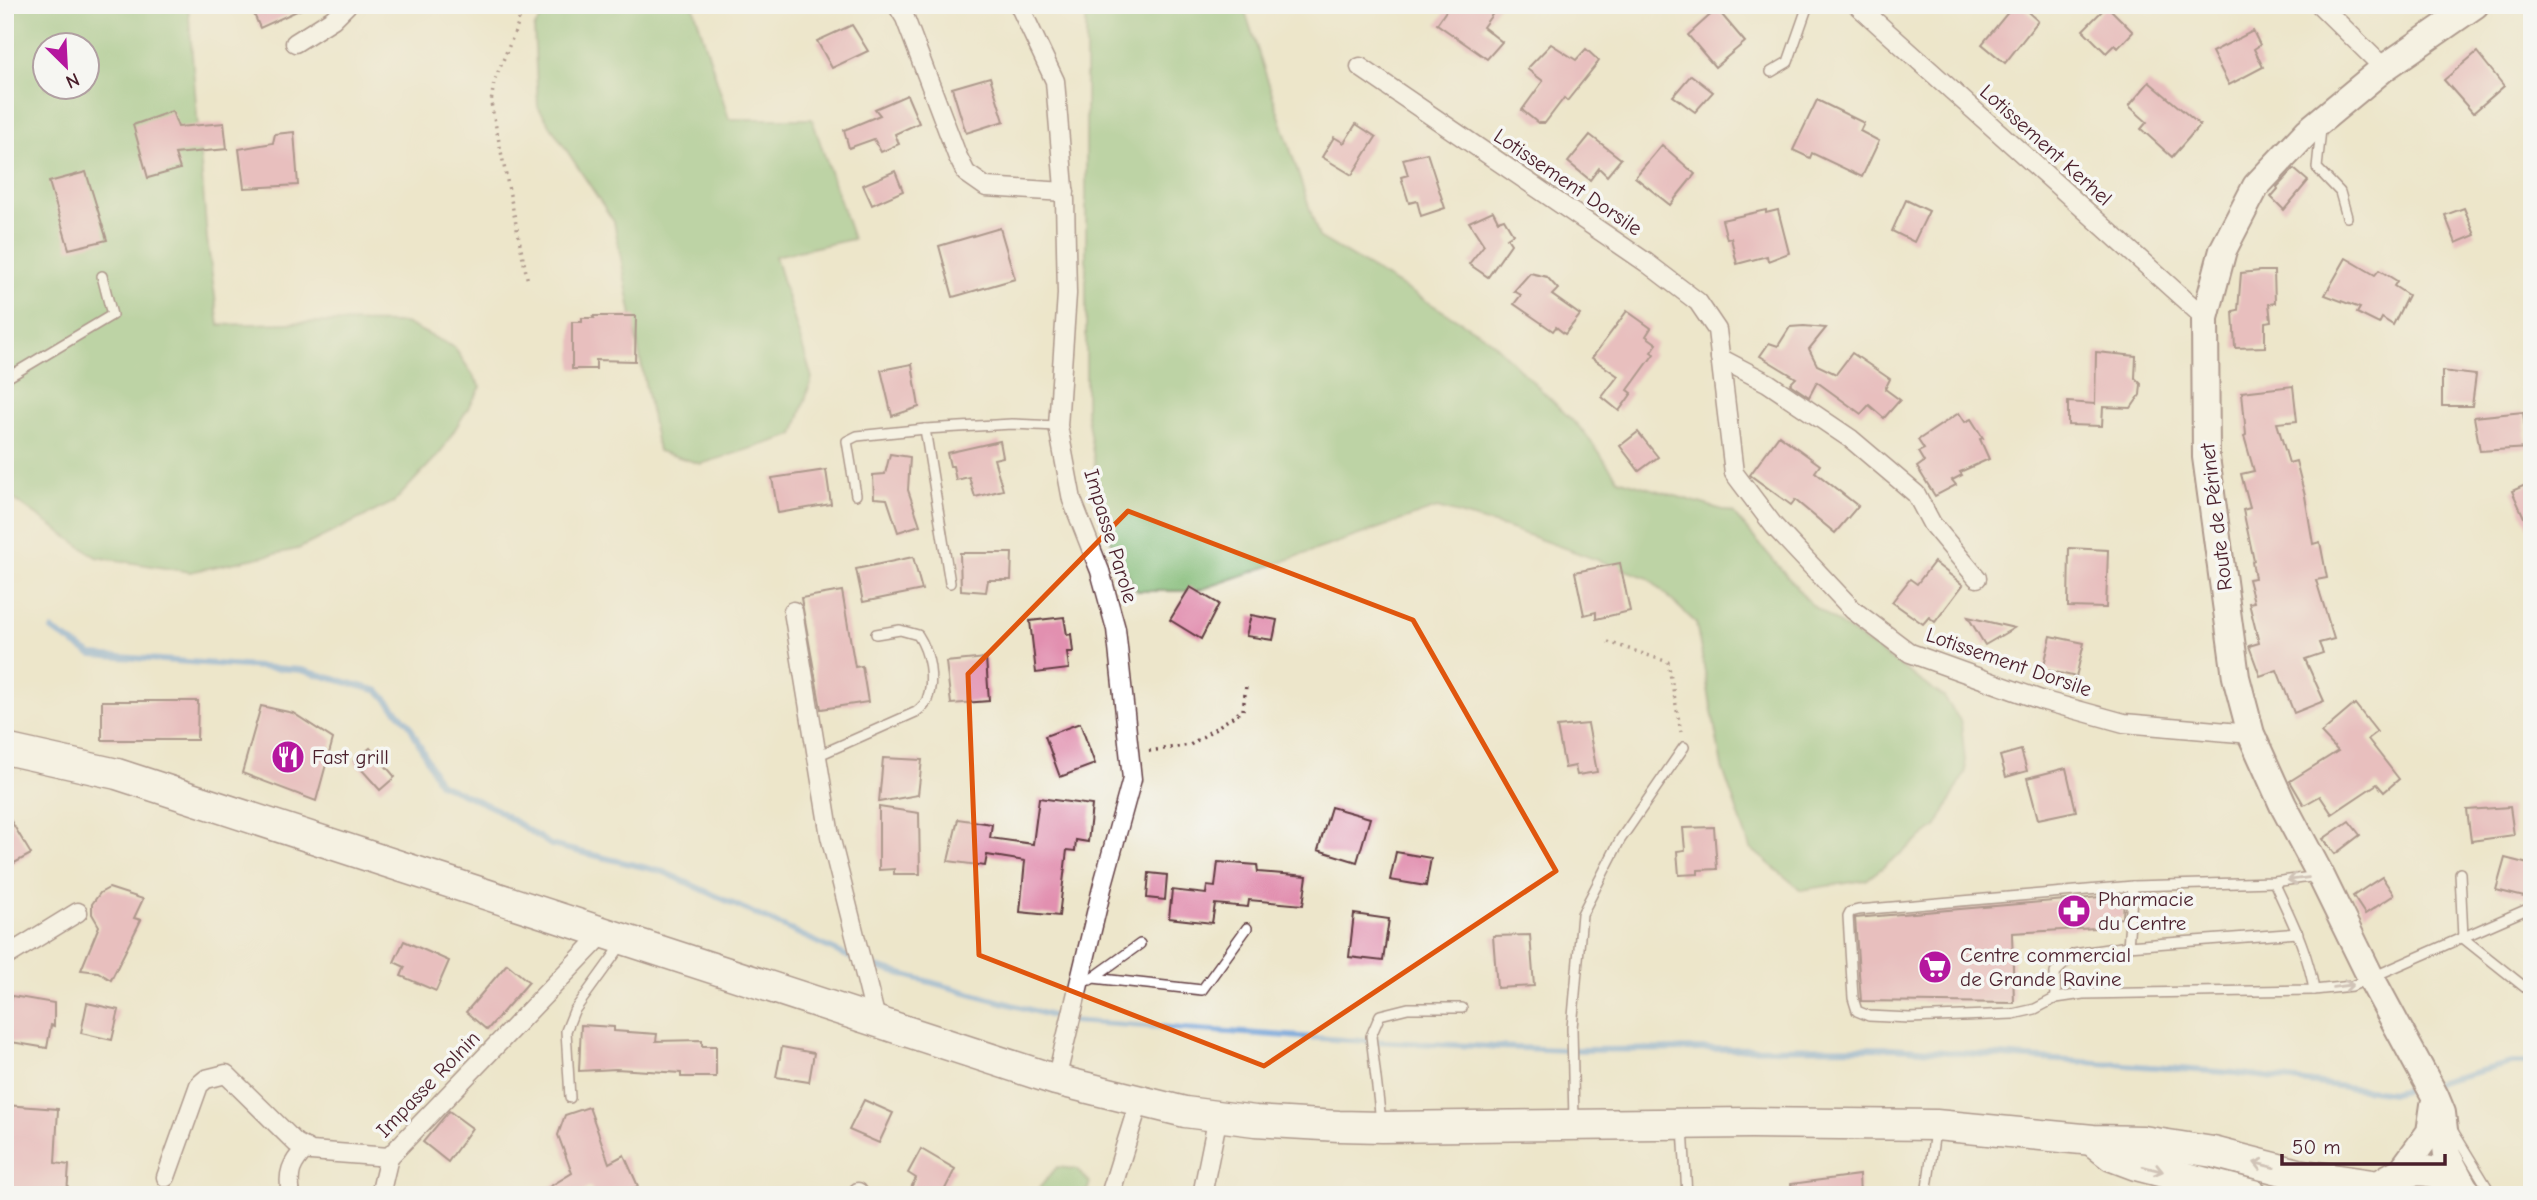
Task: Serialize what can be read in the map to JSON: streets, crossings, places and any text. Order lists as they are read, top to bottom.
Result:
{
  "streets": {
    "main road": ["Route de Périnet"],
    "street": [
      "Lotissement Kerhel",
      "Lotissement Dorsile",
      "Impasse Parole",
      "Impasse Rolnin"
    ]
  },
  "crossings": [
    ["Lotissement Kerhel", "Route de Périnet"],
    ["Lotissement Dorsile", "Route de Périnet"]
  ],
  "places": {
    "restaurant": ["Fast grill"],
    "pharmacy": ["Pharmacie du Centre"],
    "supermarket": ["Centre commercial de Grande Ravine"]
  },
  "scale_bar": "50 m",
  "north": "bottom right"
}
